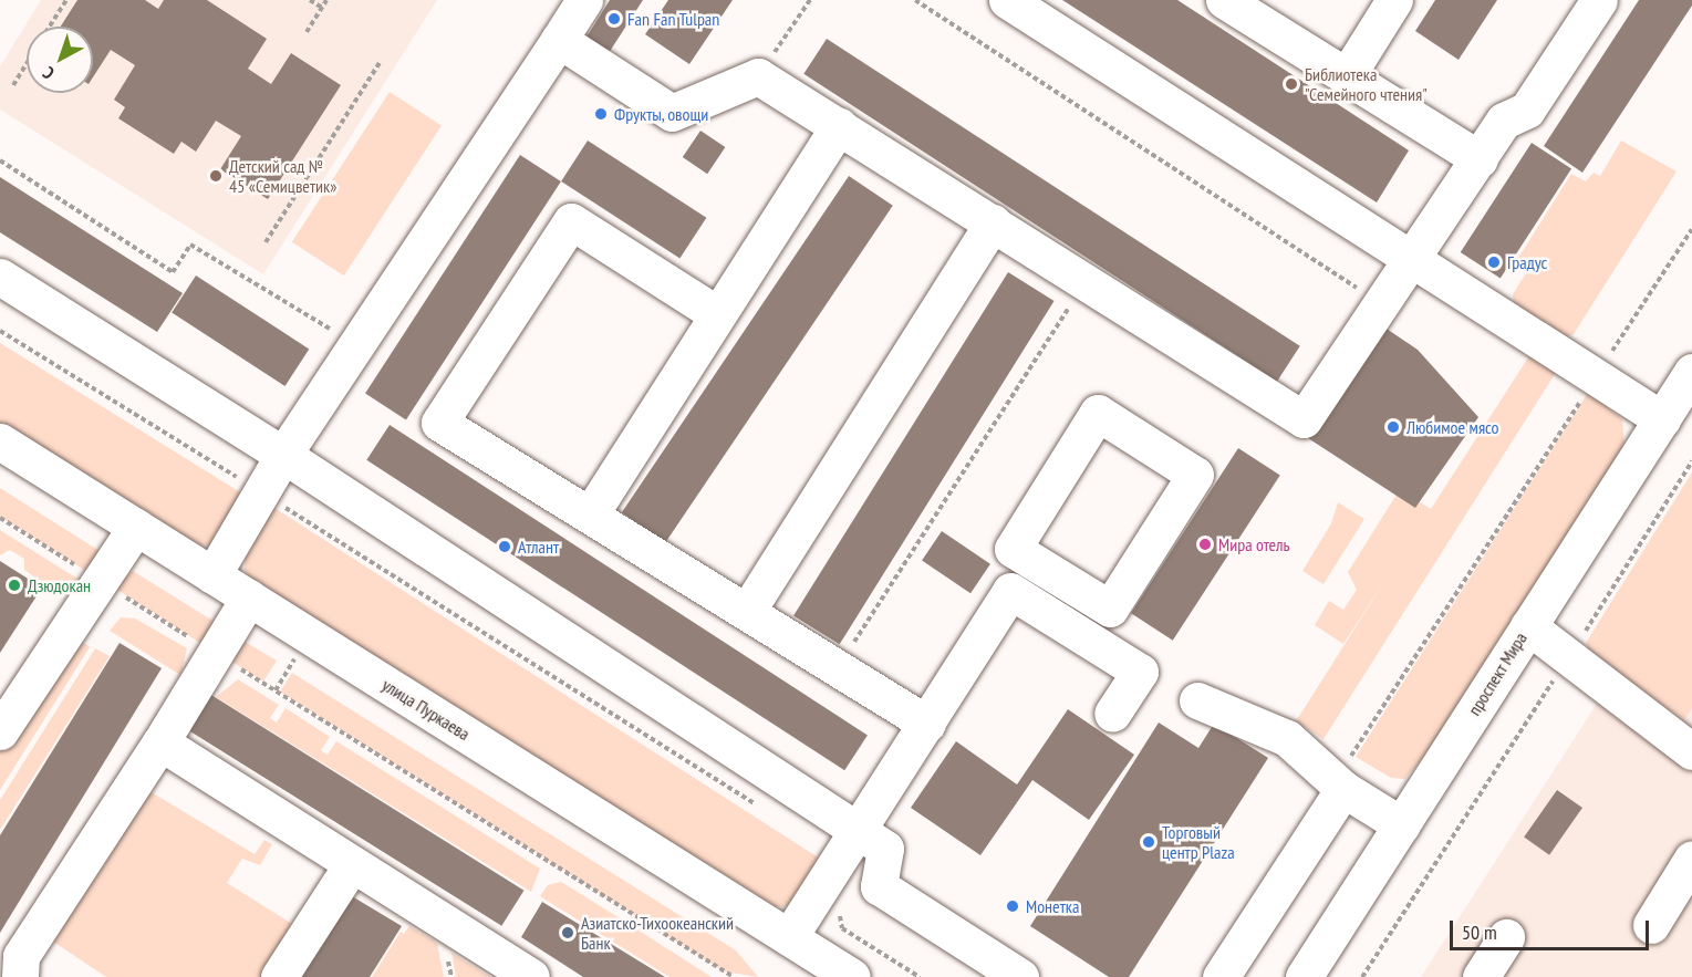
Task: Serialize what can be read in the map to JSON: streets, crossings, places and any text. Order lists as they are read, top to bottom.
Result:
{
  "streets": {
    "main road": ["проспект Мира", "улица Пуркаева"]
  },
  "places": [
    "Fan Fan Tulpan",
    "Библиотека \"Семейного чтения\"",
    "Фрукты, овощи",
    "Детский сад № 45 «Семицветик»",
    "Градус",
    "Любимое мясо",
    "Мира отель",
    "Атлант",
    "Дзюдокан",
    "Торговый центр Plaza",
    "Монетка",
    "Азиатско-Тихоокеанский Банк"
  ],
  "scale_bar": "50 m",
  "north": "bottom left"
}
